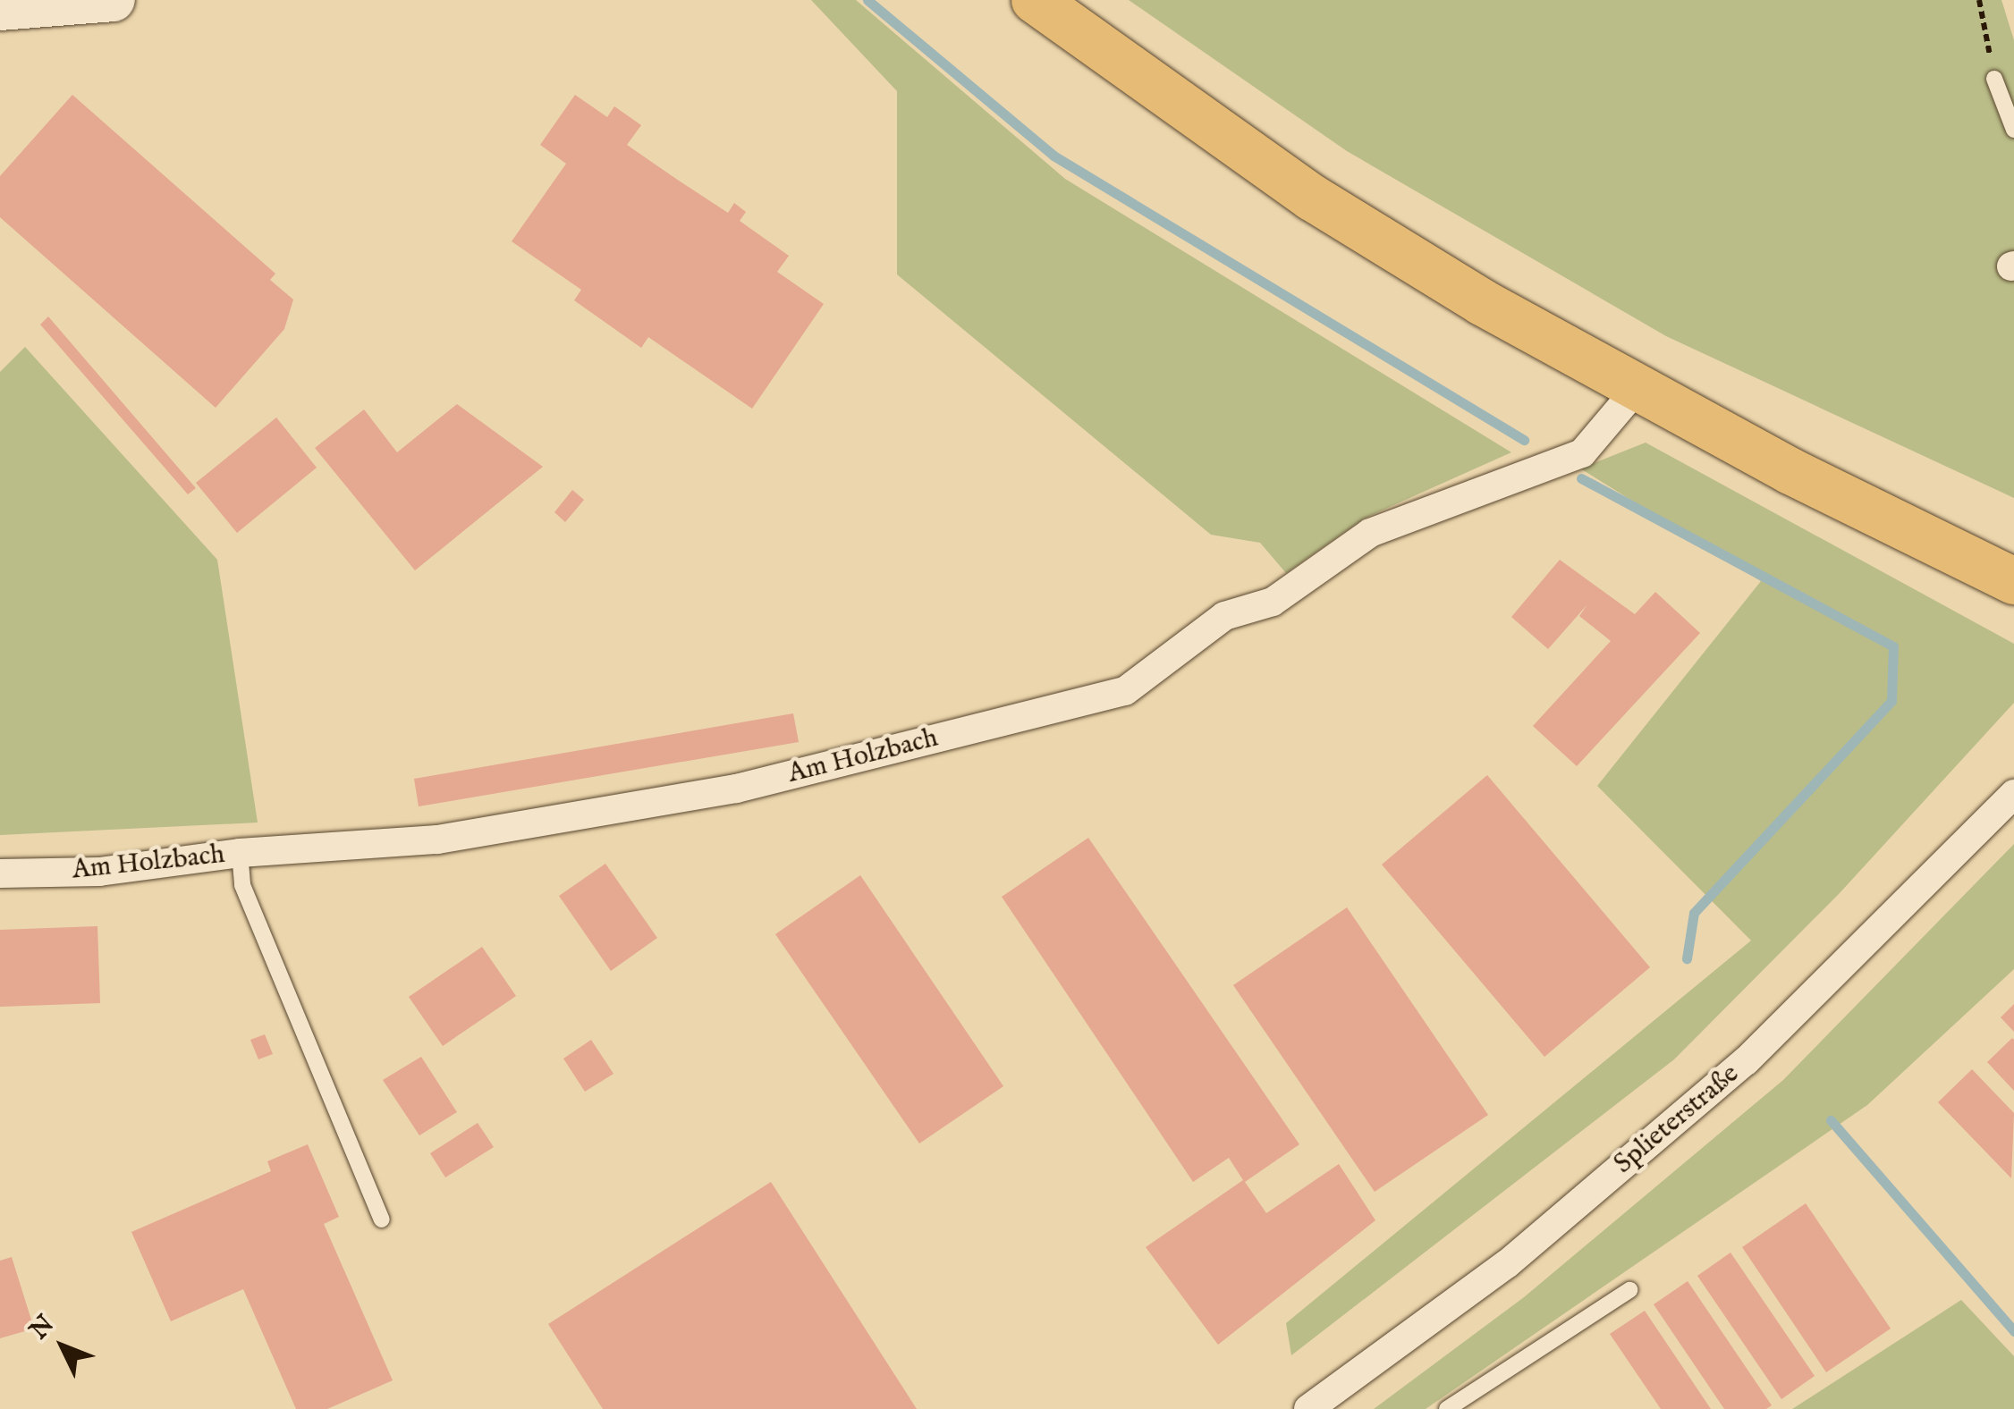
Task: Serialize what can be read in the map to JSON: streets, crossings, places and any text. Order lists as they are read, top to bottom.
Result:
{
  "streets": {
    "street": ["Am Holzbach", "Splieterstraße"]
  },
  "north": "top left"
}
